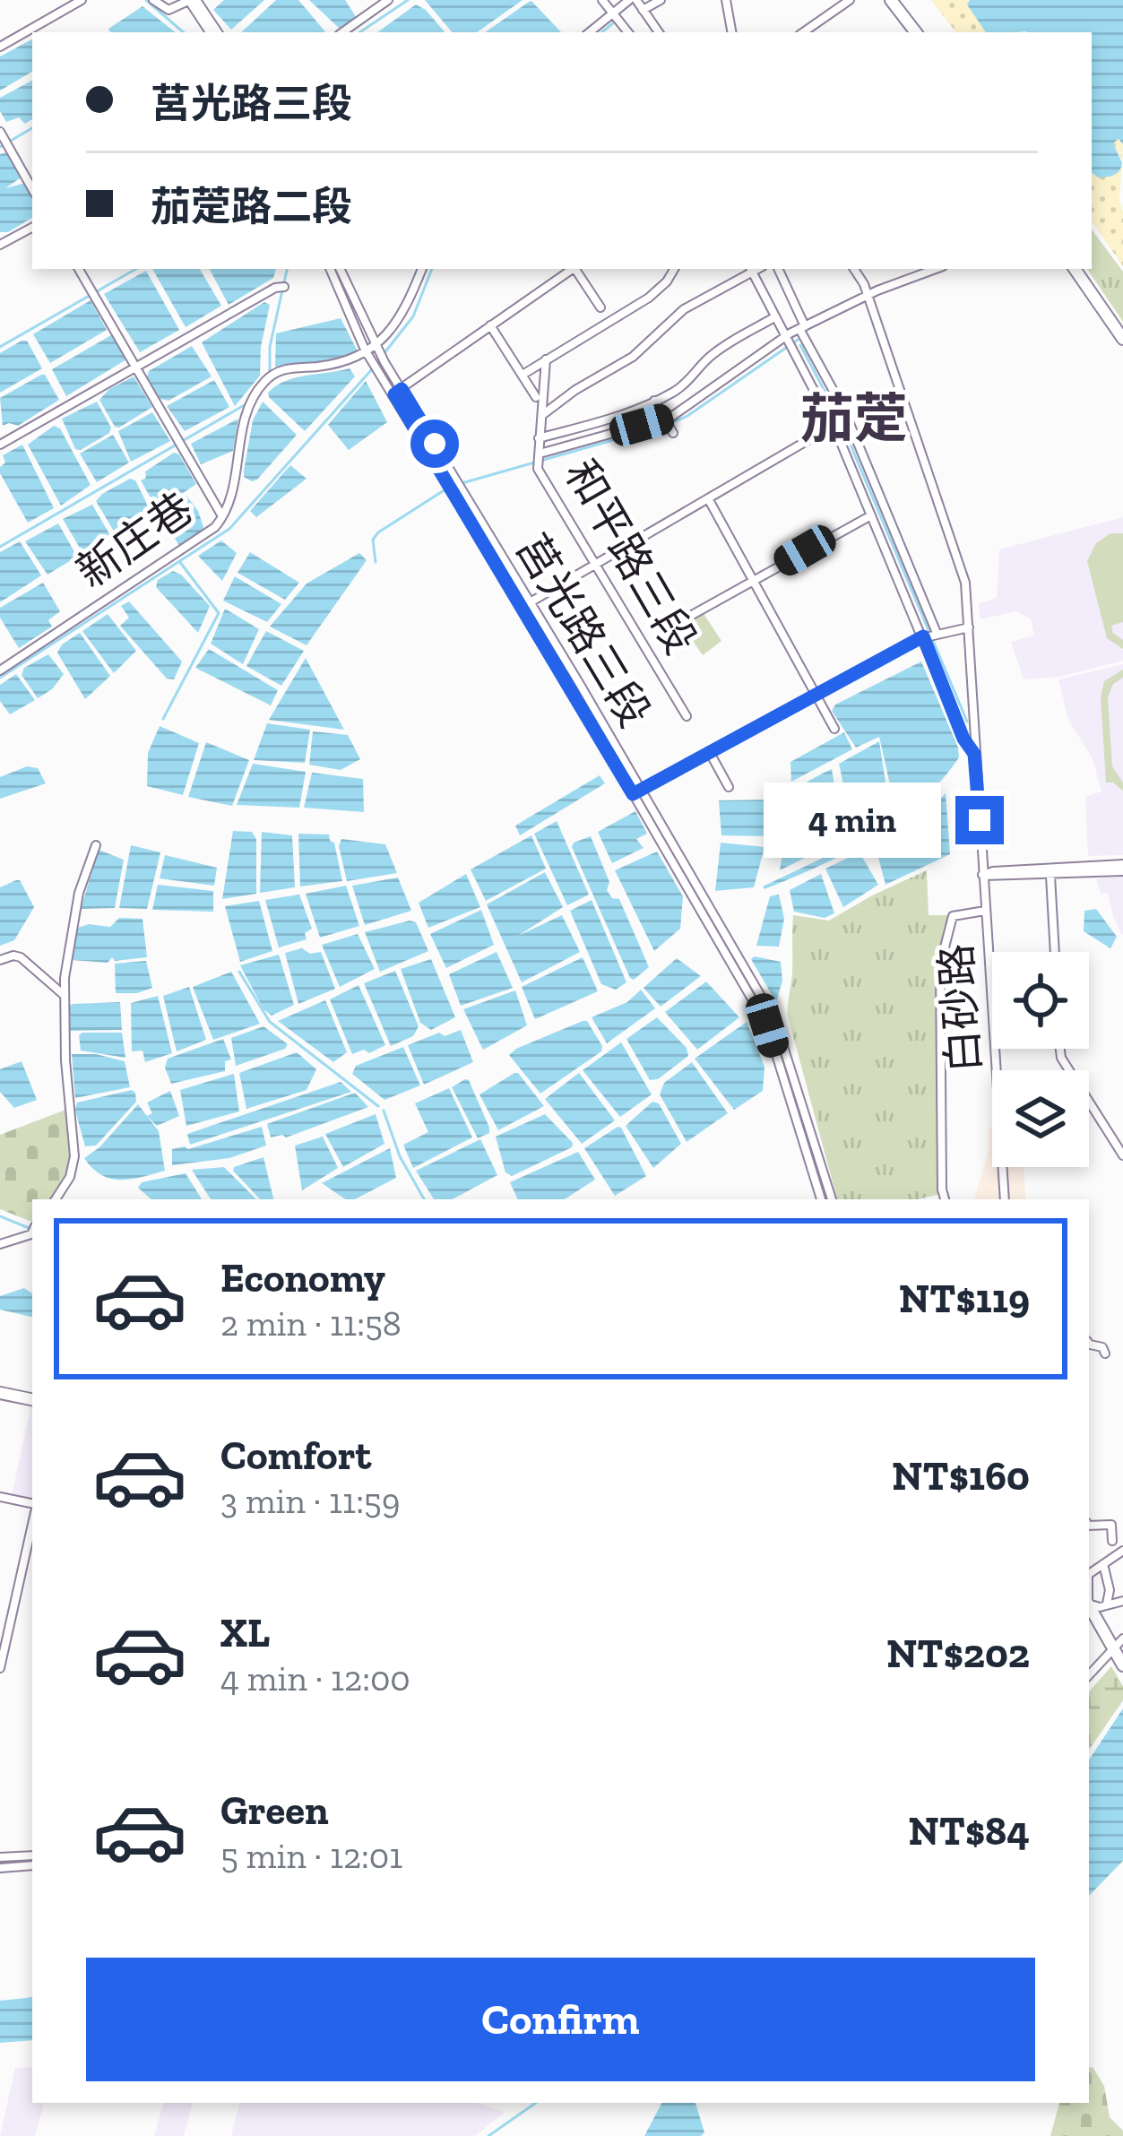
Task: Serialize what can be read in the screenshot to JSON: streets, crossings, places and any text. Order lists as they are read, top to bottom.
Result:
{
  "streets": {
    "street": [
      "新庄巷",
      "和平路三段",
      "莒光路三段",
      "白砂路"
    ]
  },
  "districts": ["茄萣"],
  "page": {
    "banner": ["莒光路三段", "茄萣路二段"],
    "bubble": "4 min",
    "list": [
      {
        "name": "Economy",
        "note": "2 min · 11:58",
        "value": "NT$119"
      },
      {
        "name": "Comfort",
        "note": "3 min · 11:59",
        "value": "NT$160"
      },
      {
        "name": "XL",
        "note": "4 min · 12:00",
        "value": "NT$202"
      },
      {
        "name": "Green",
        "note": "5 min · 12:01",
        "value": "NT$84"
      }
    ],
    "buttons": "Confirm"
  }
}
